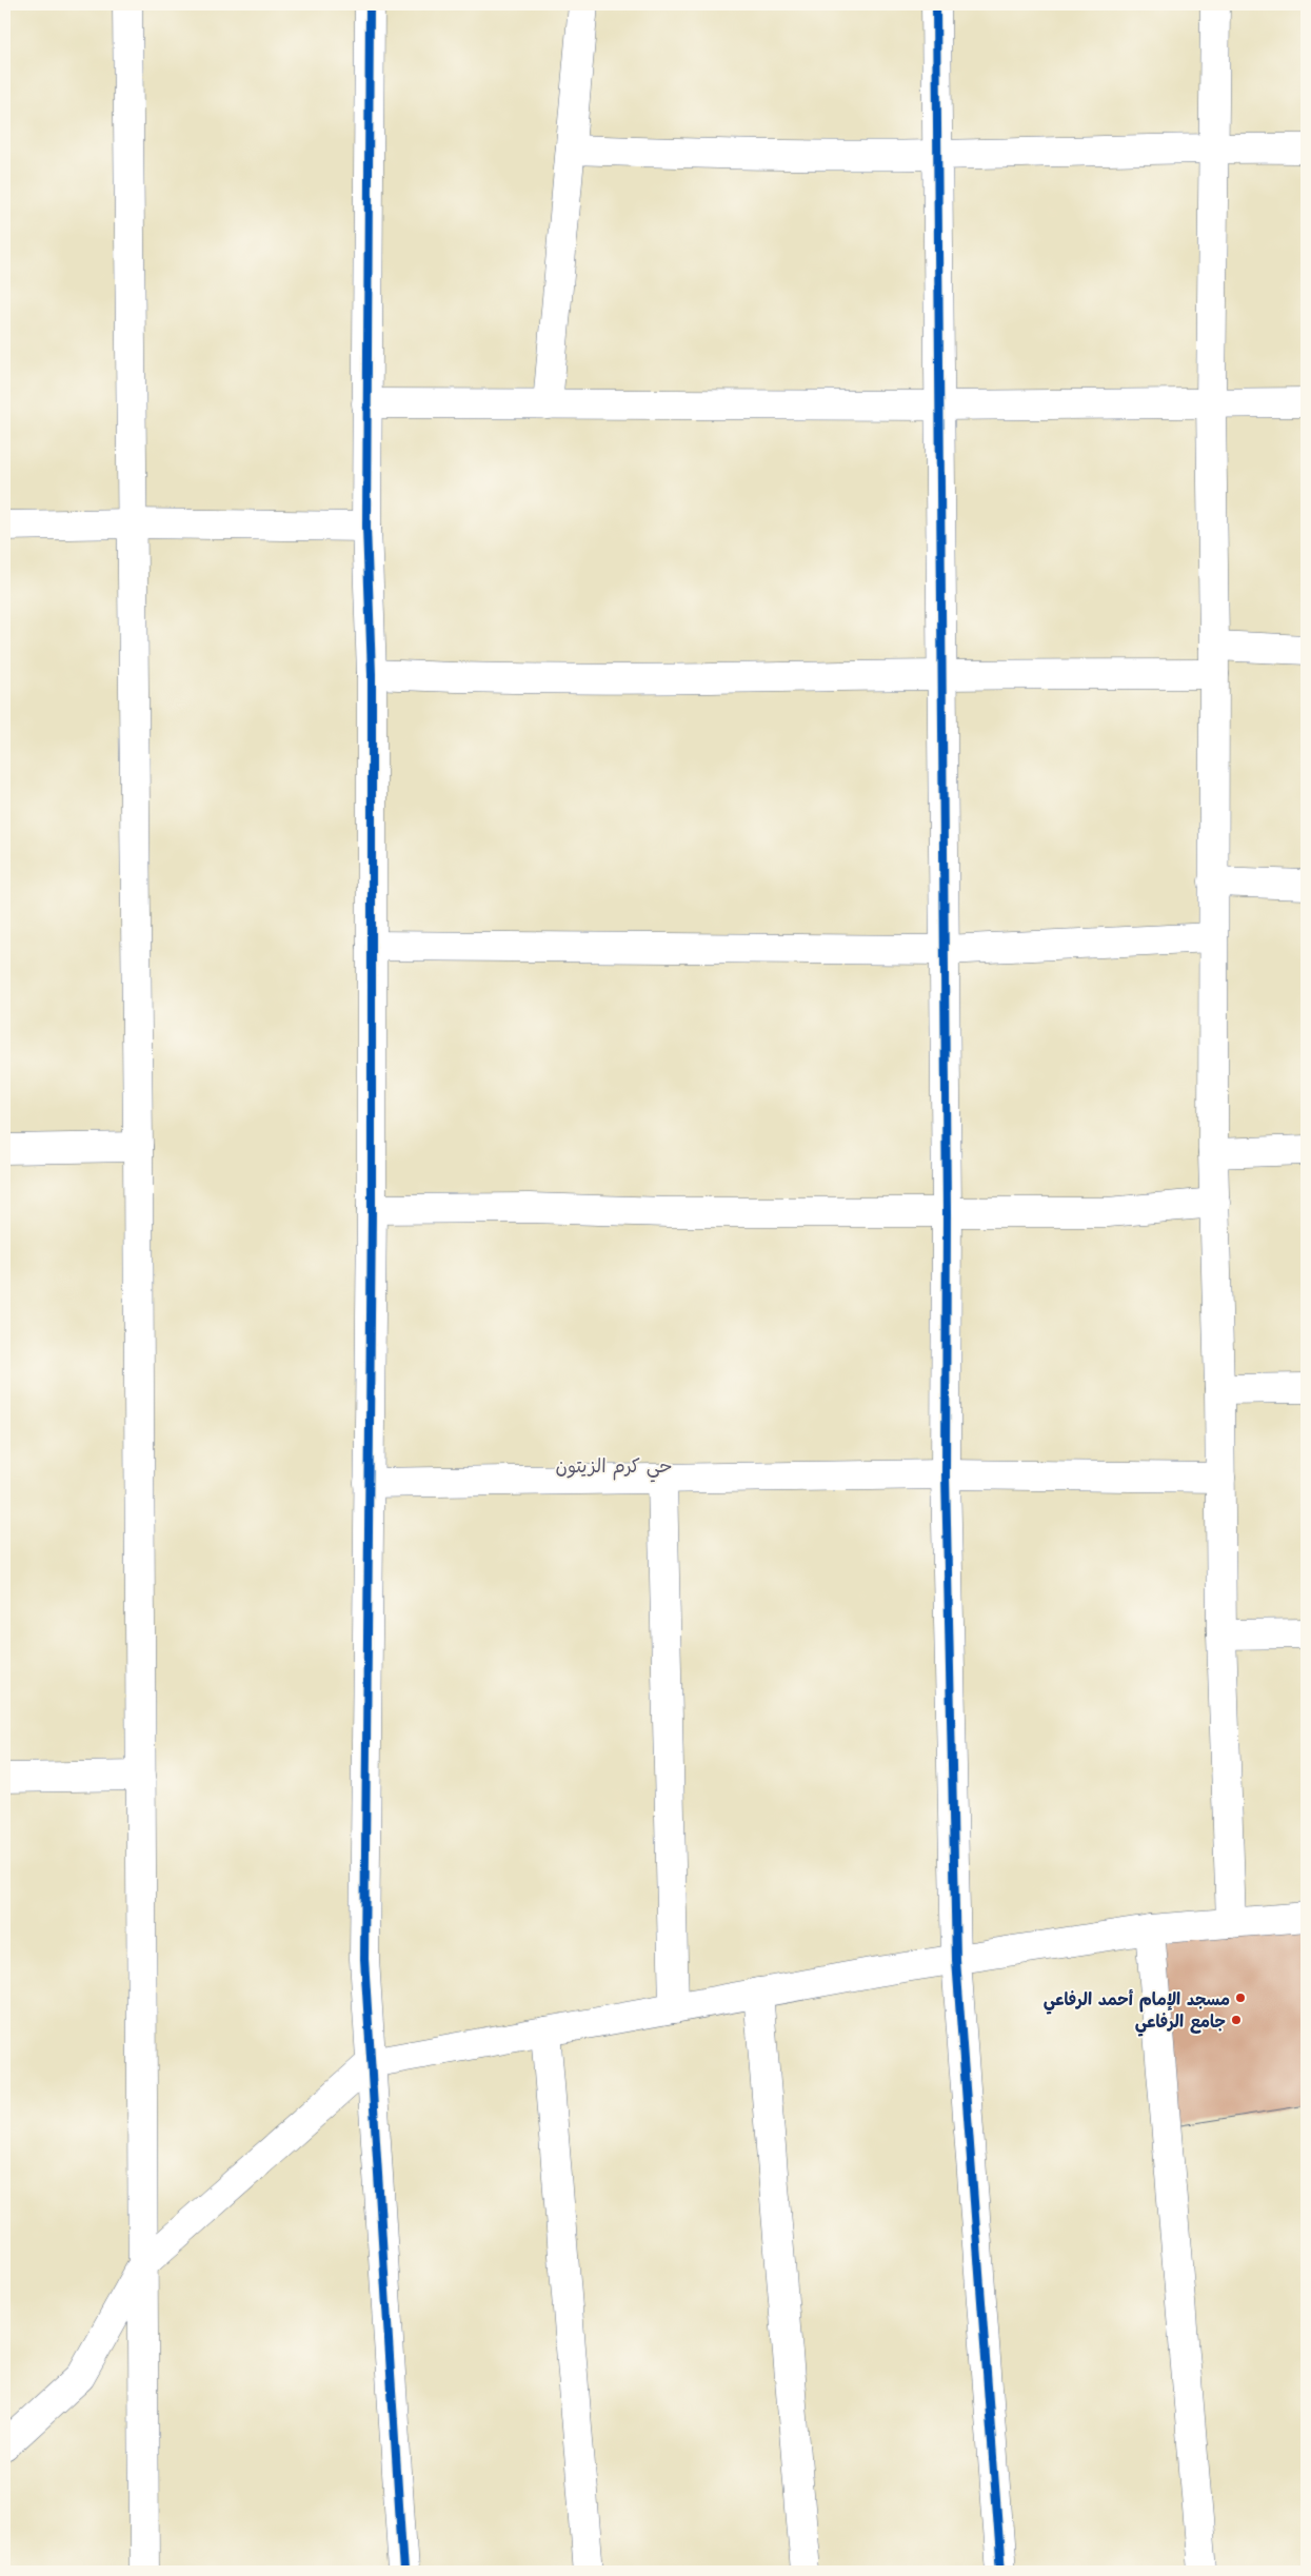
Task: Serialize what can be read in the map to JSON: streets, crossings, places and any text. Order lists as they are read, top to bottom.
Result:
{
  "districts": ["حي كرم الزيتون"],
  "places": ["مسجد الإمام أحمد الرفاعي", "جامع الرفاعي"]
}
